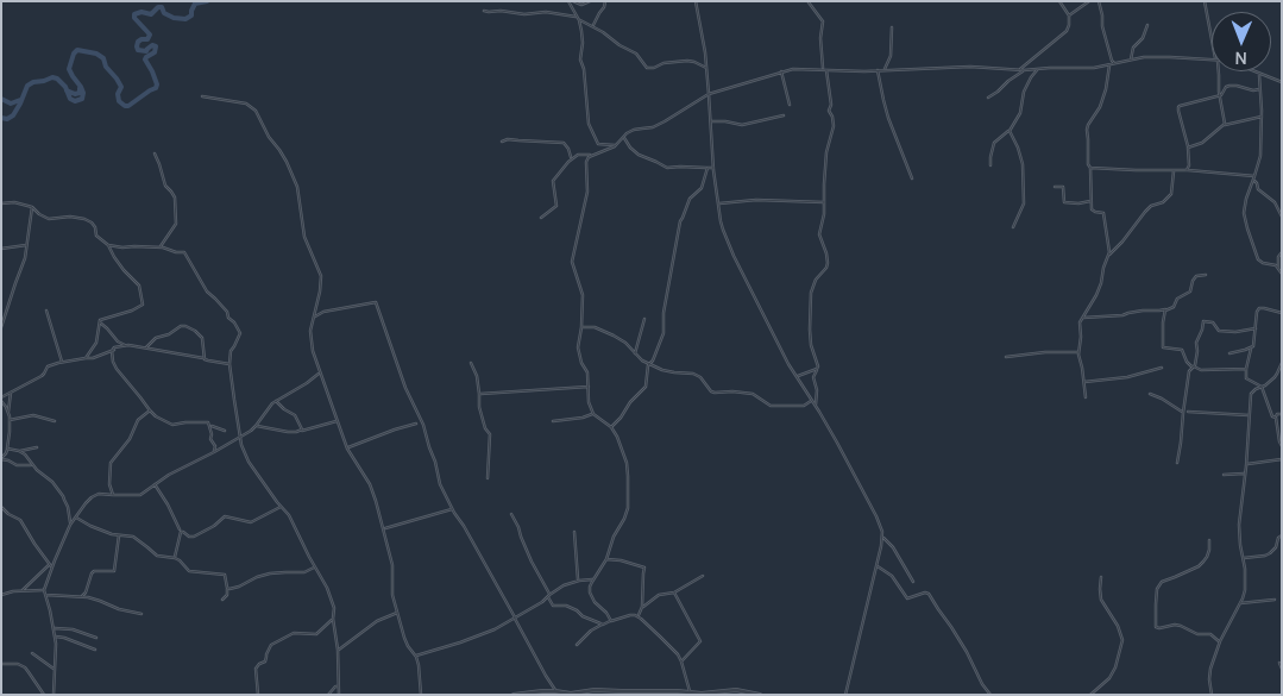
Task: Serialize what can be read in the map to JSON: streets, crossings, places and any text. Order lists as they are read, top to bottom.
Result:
{
  "north": "bottom"
}
